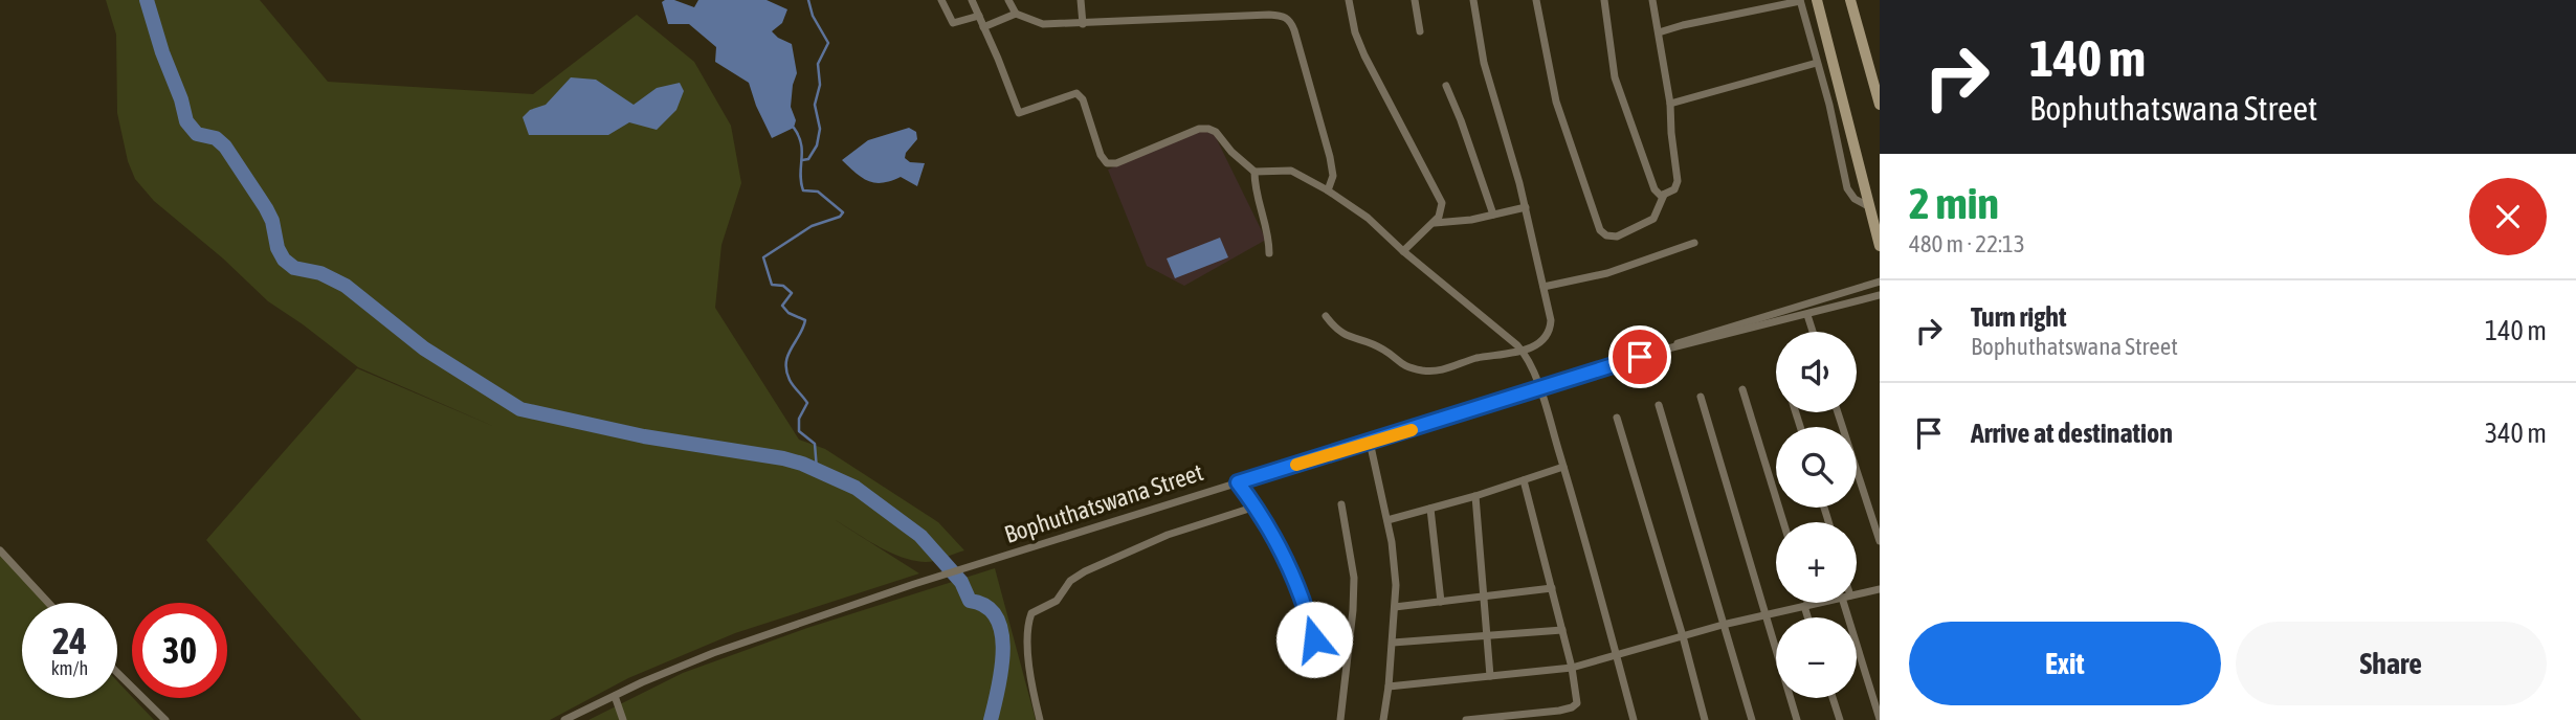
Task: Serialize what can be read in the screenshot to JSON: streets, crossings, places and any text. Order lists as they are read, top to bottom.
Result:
{
  "streets": {
    "street": ["Bophuthatswana Street"]
  },
  "page": {
    "turn": ["140 m", "Bophuthatswana Street"],
    "heading": ["2 min", "480 m · 22:13"],
    "list": [
      {
        "name": "Turn right",
        "note": "Bophuthatswana Street",
        "value": "140 m"
      },
      {
        "name": "Arrive at destination",
        "value": "340 m"
      }
    ],
    "map_buttons": ["+", "−"],
    "speed": "24 km/h",
    "limit": "30",
    "buttons": ["Exit", "Share"]
  }
}
